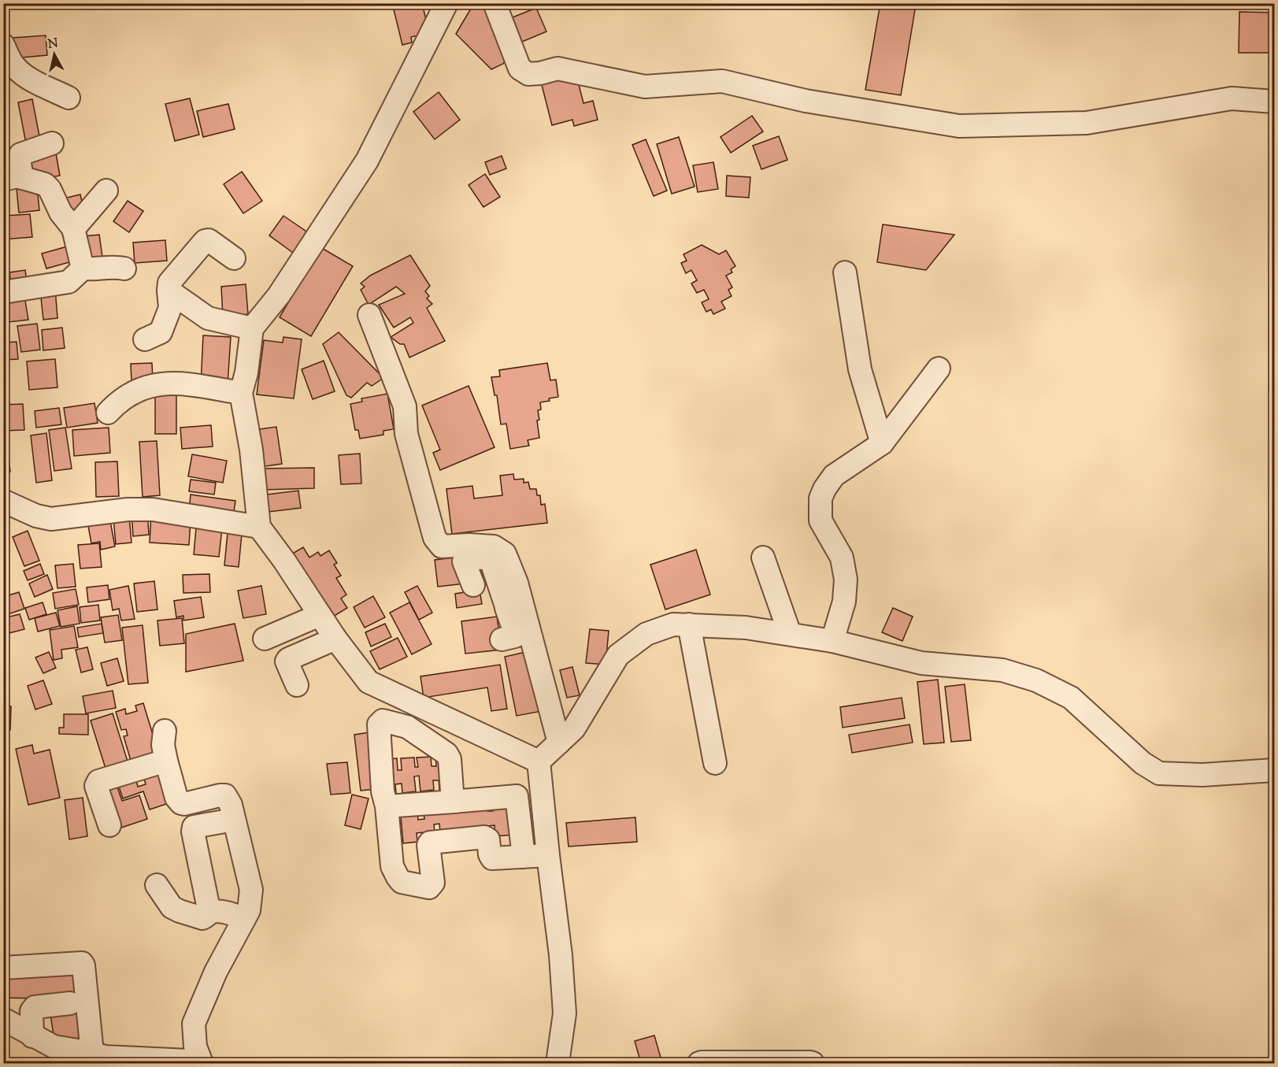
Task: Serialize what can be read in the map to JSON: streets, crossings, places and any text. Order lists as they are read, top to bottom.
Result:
{
  "north": "top"
}
